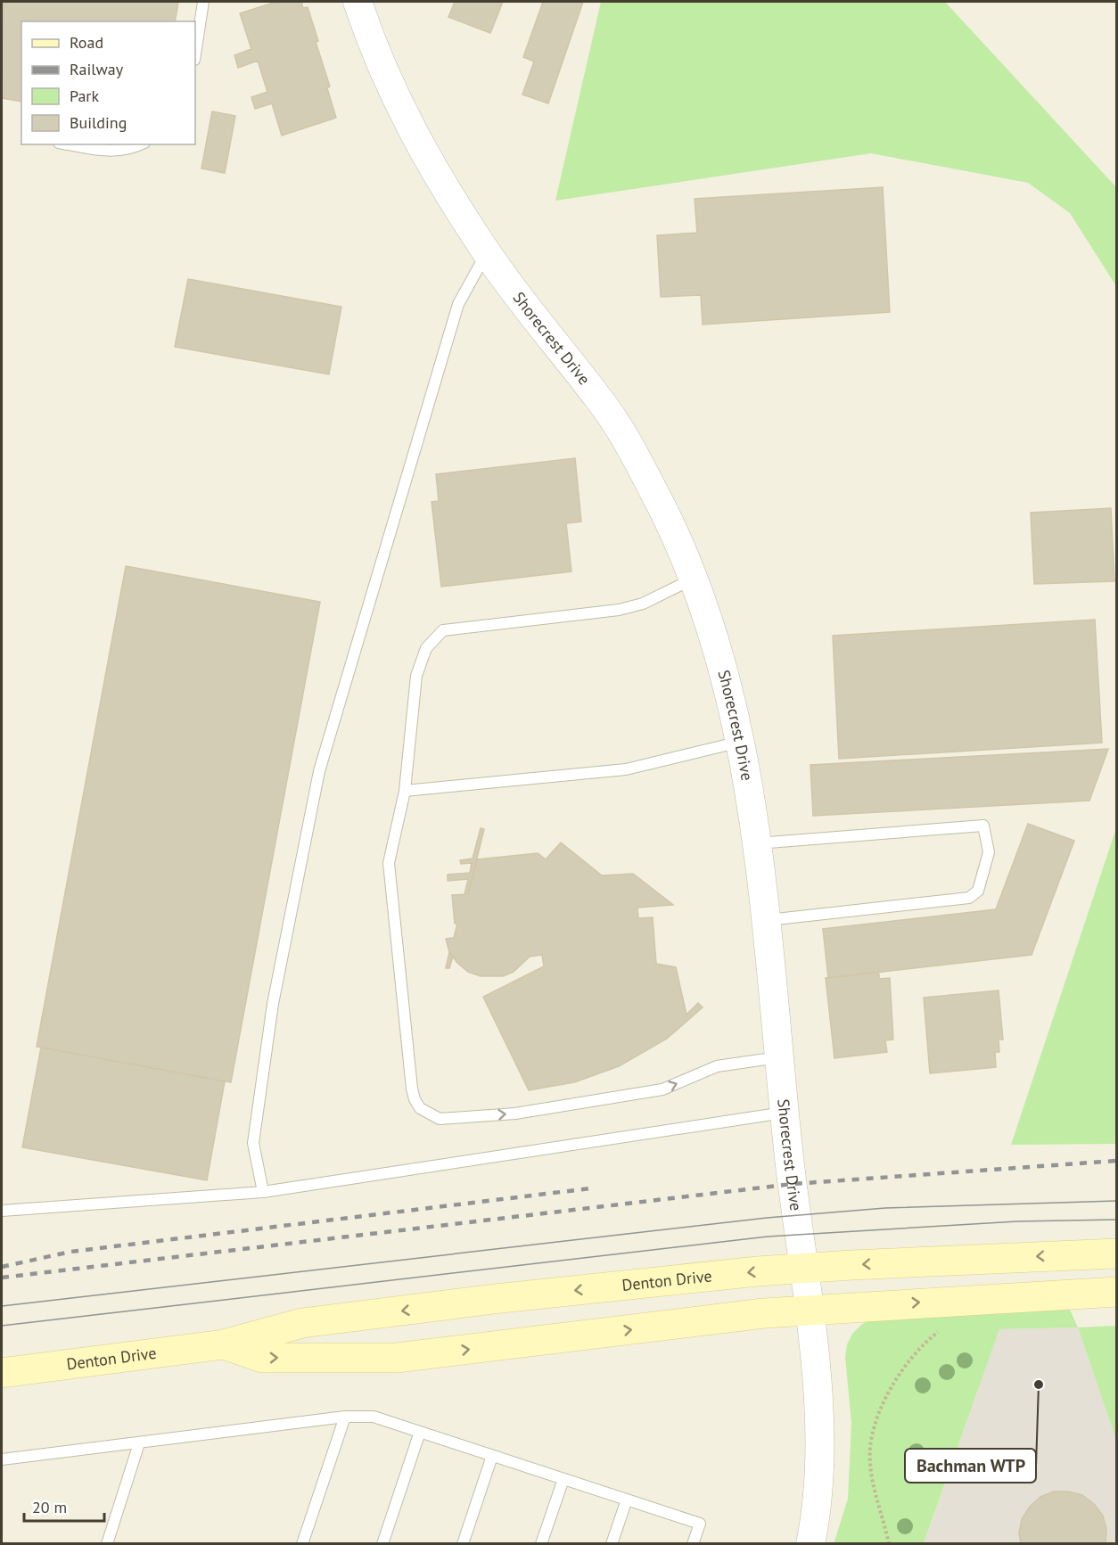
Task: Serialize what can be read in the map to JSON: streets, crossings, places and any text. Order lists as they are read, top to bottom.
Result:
{
  "streets": {
    "main road": ["Denton Drive"],
    "street": ["Shorecrest Drive"]
  },
  "crossings": [
    ["Shorecrest Drive", "Denton Drive"]
  ],
  "places": ["Bachman WTP"],
  "legend": [
    "Road",
    "Railway",
    "Park",
    "Building"
  ],
  "scale_bar": "20 m"
}
